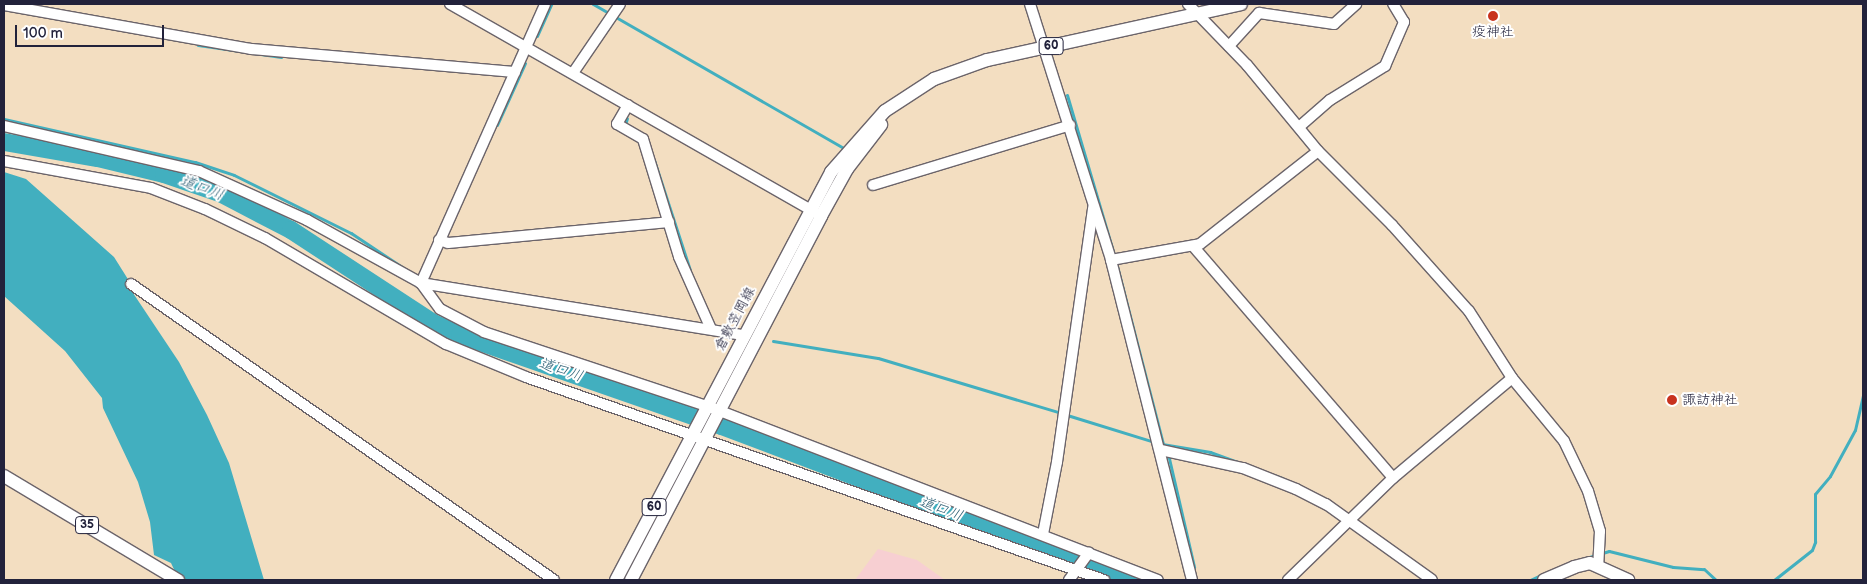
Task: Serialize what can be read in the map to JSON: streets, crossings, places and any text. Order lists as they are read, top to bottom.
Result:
{
  "streets": {
    "main road": ["60", "倉敷笠岡線", "35"]
  },
  "water": ["道口川"],
  "places": ["疫神社", "諏訪神社"],
  "scale_bar": "100 m"
}
